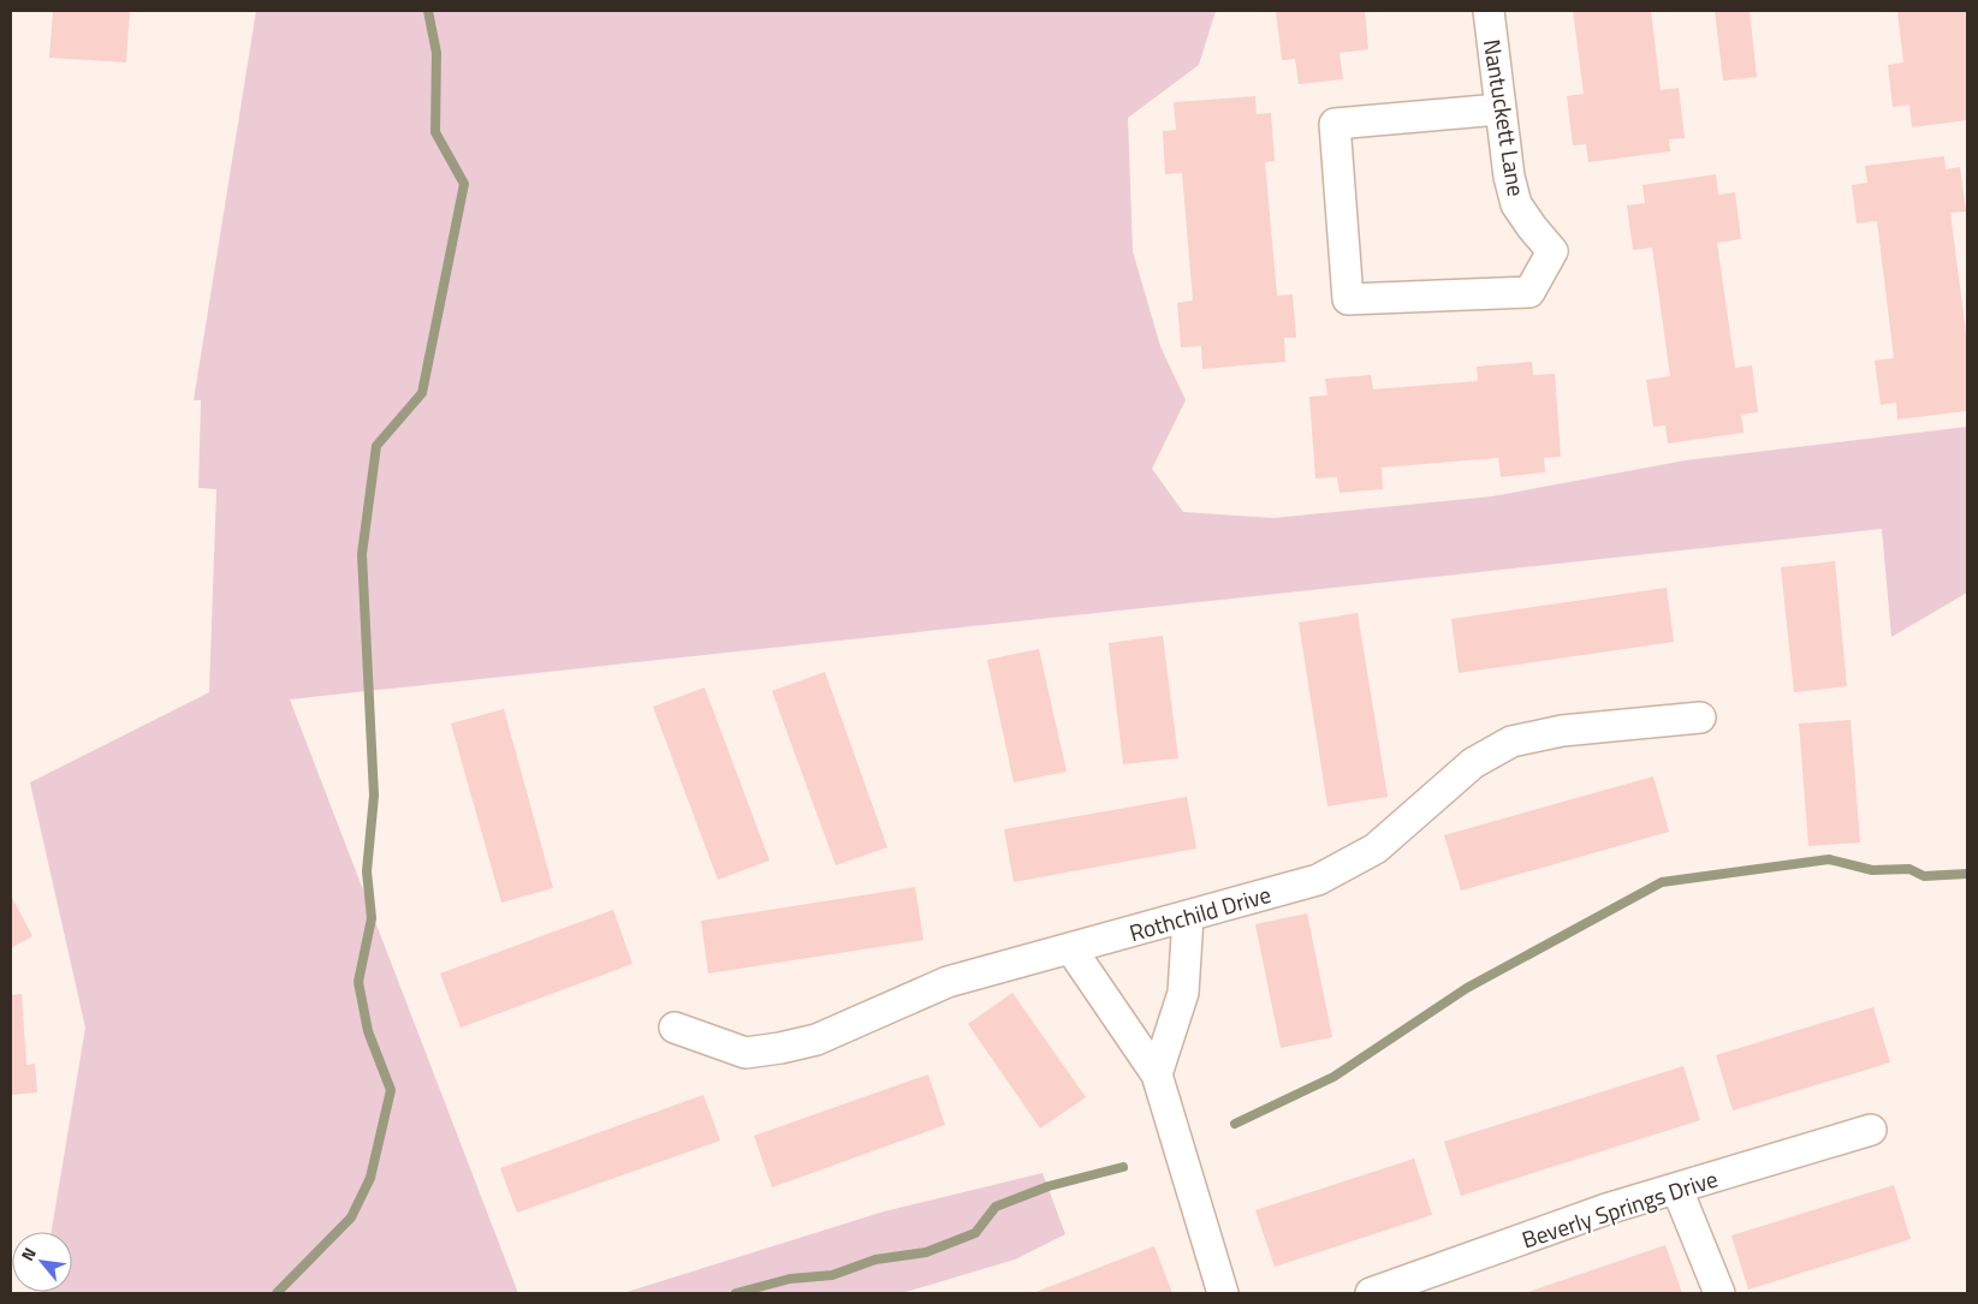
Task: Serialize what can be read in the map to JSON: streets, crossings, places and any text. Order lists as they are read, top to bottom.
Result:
{
  "streets": {
    "street": ["Nantuckett Lane", "Rothchild Drive", "Beverly Springs Drive"]
  },
  "north": "top left"
}
